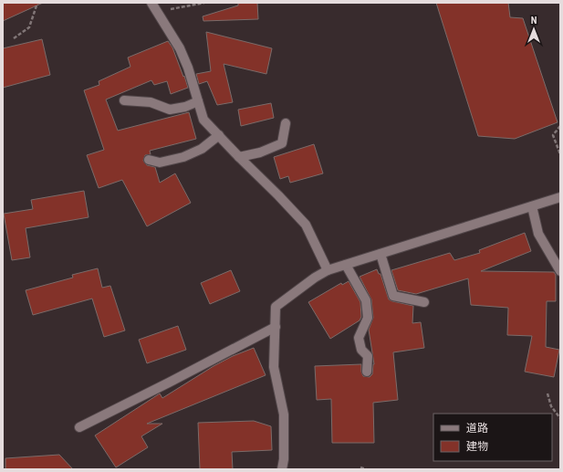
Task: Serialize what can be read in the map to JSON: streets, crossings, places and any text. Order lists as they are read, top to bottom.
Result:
{
  "legend": ["道路", "建物"],
  "north": "top"
}
